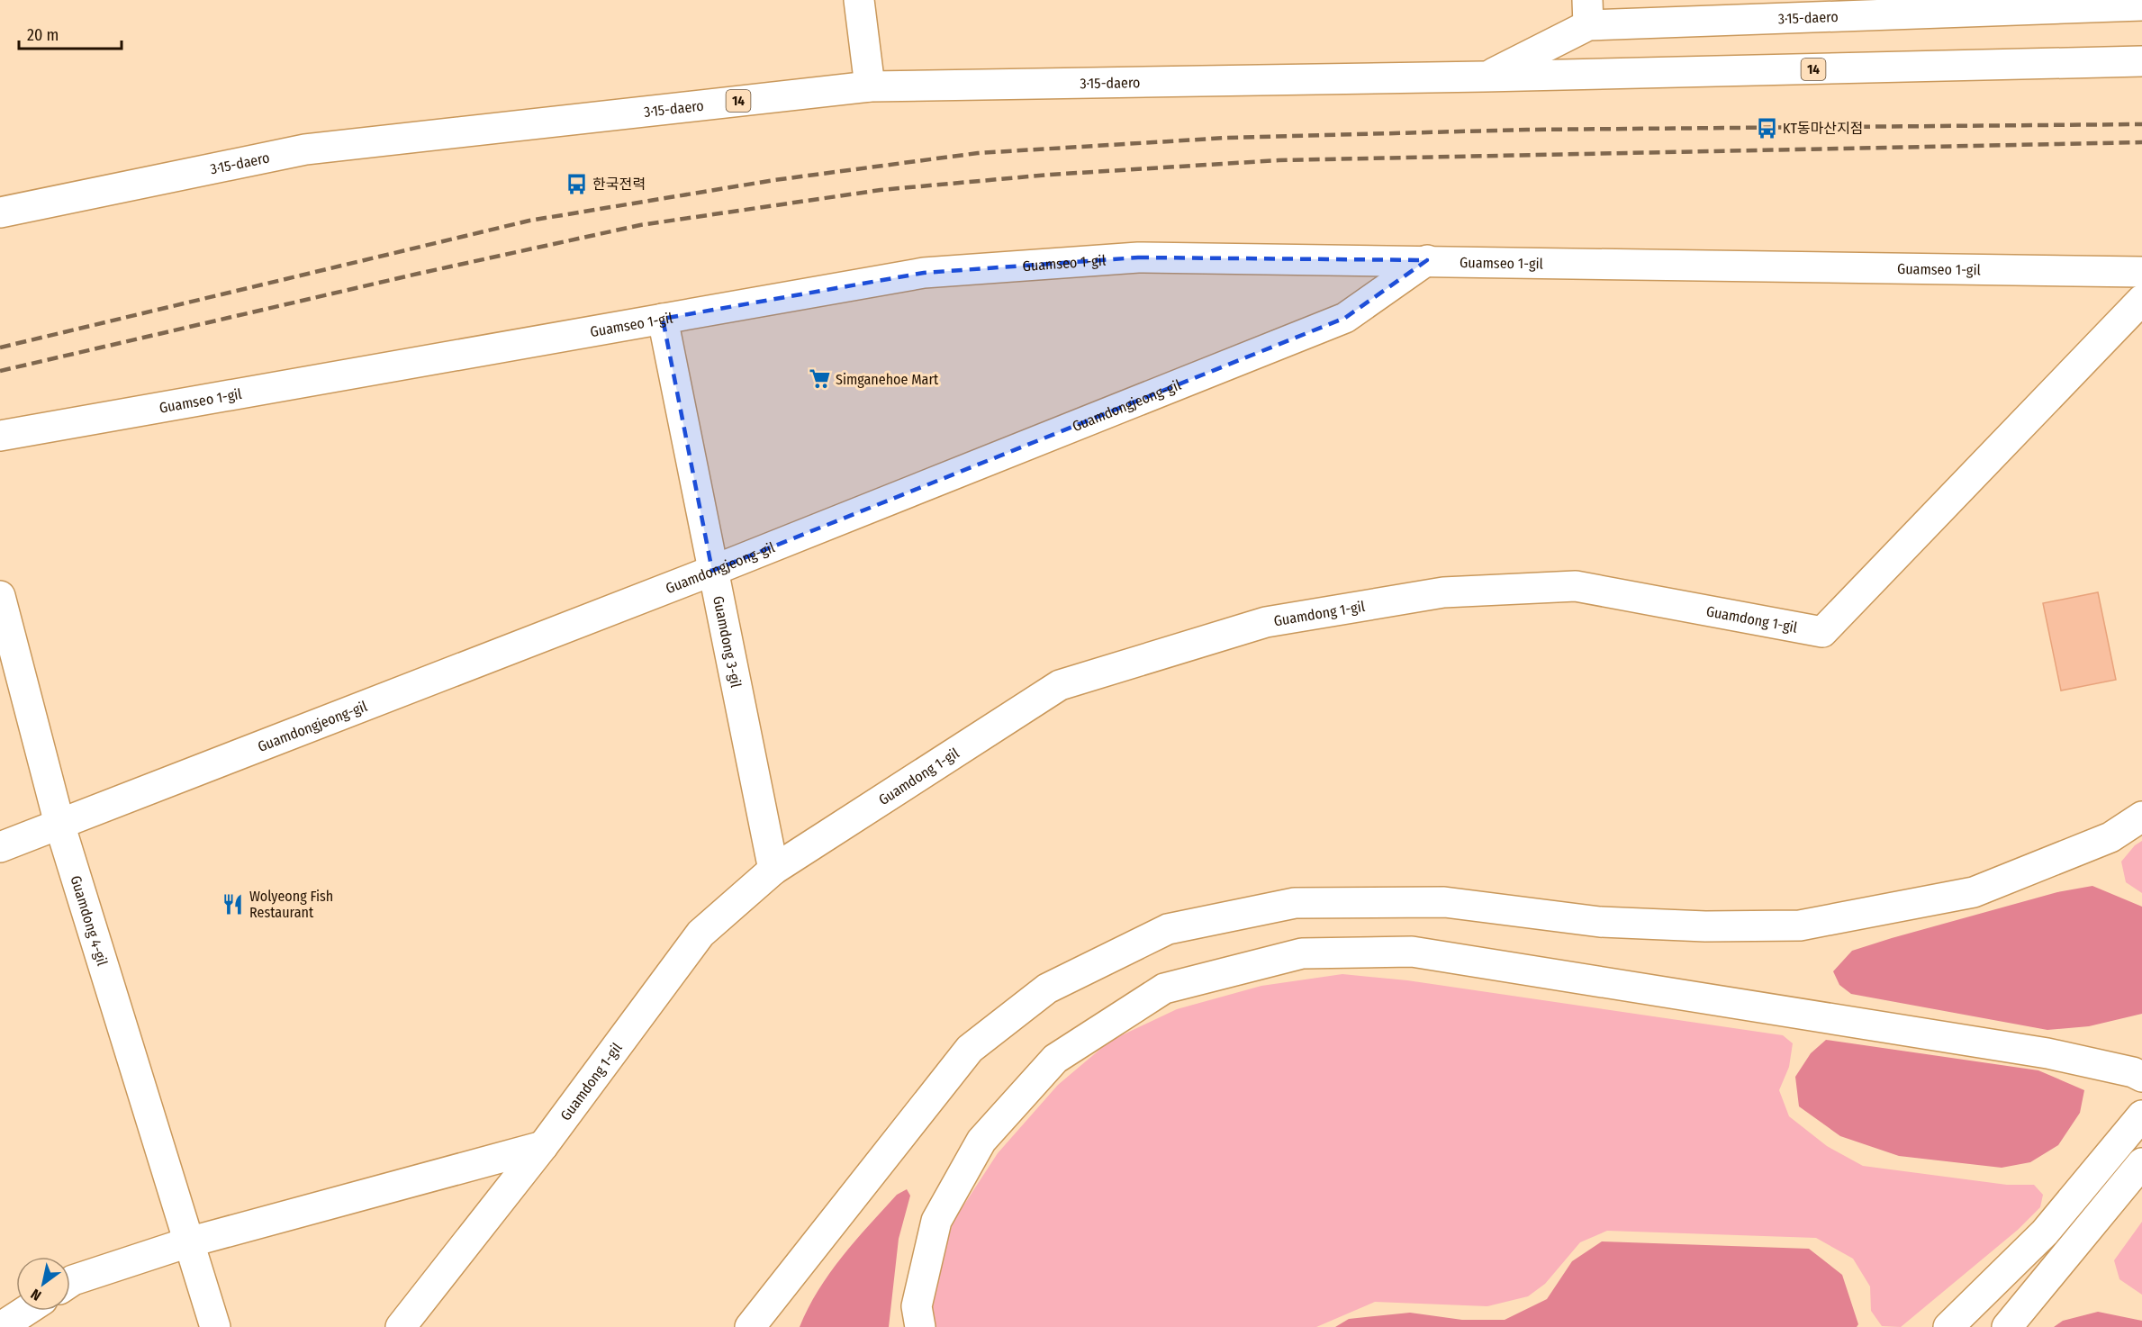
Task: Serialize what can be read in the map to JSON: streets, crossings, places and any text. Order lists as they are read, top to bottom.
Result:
{
  "streets": {
    "main road": [
      "3·15-daero",
      "14",
      "Guamseo 1-gil",
      "Guamdongjeong-gil",
      "Guamdong 1-gil",
      "Guamdong 3-gil",
      "Guamdong 4-gil"
    ]
  },
  "crossings": [
    ["Guamseo 1-gil", "Guamdongjeong-gil"],
    ["Guamseo 1-gil", "Guamdong 3-gil"],
    ["Guamdongjeong-gil", "Guamdong 3-gil"],
    ["Guamdongjeong-gil", "Guamdong 4-gil"],
    ["Guamdong 1-gil", "Guamdong 3-gil"]
  ],
  "places": {
    "bus stop": ["KT동마산지점", "한국전력"],
    "supermarket": ["Simganehoe Mart"],
    "restaurant": ["Wolyeong Fish Restaurant"]
  },
  "scale_bar": "20 m",
  "north": "bottom left"
}
